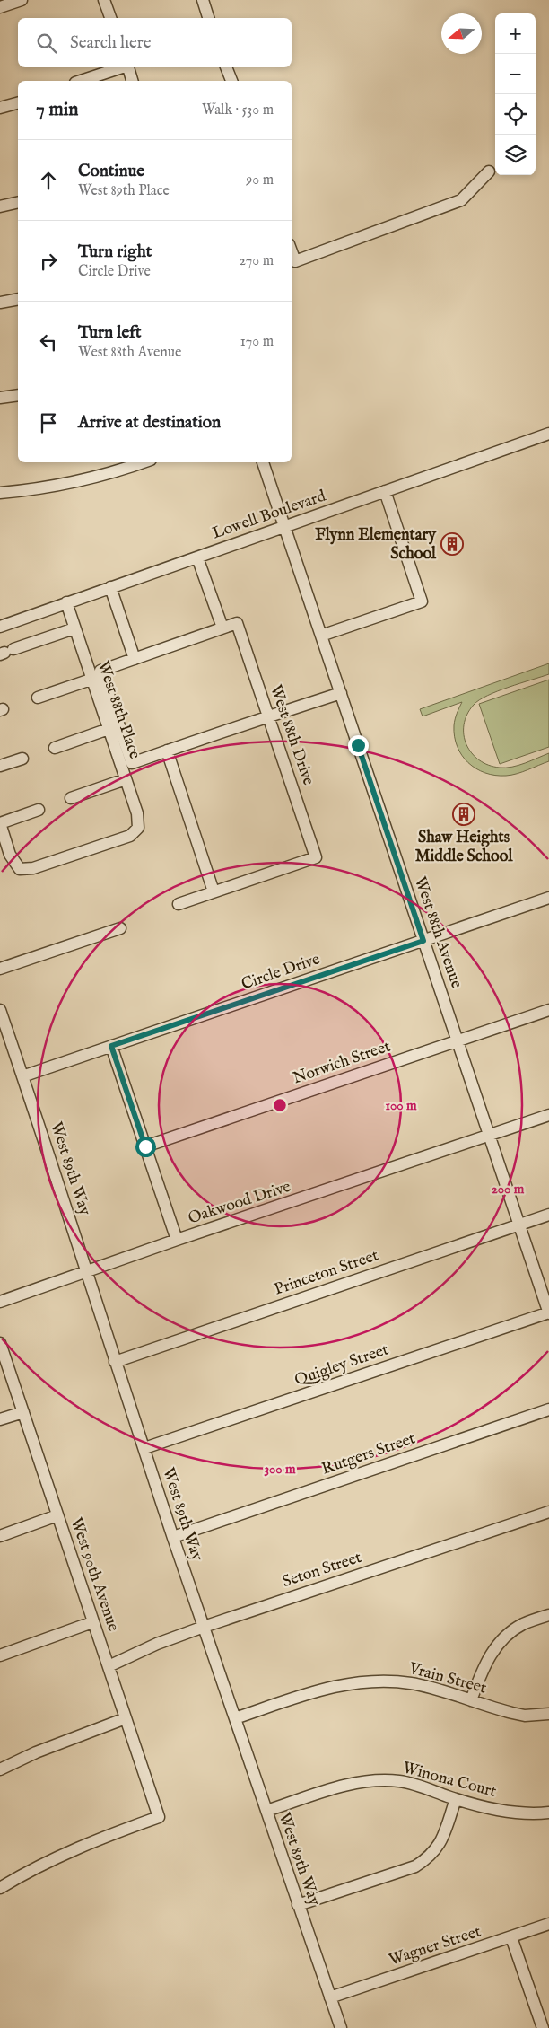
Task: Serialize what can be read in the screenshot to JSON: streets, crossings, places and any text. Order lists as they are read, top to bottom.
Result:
{
  "streets": {
    "street": [
      "Lowell Boulevard",
      "West 88th Place",
      "West 88th Drive",
      "West 88th Avenue",
      "Circle Drive",
      "Norwich Street",
      "West 89th Way",
      "Oakwood Drive",
      "Princeton Street",
      "Quigley Street",
      "Rutgers Street",
      "Seton Street",
      "West 90th Avenue",
      "Vrain Street",
      "Winona Court",
      "Wagner Street"
    ]
  },
  "crossings": [
    ["Lowell Boulevard", "West 88th Place"],
    ["Lowell Boulevard", "West 88th Avenue"],
    ["West 88th Avenue", "Circle Drive"],
    ["West 88th Avenue", "Norwich Street"],
    ["West 88th Avenue", "Oakwood Drive"],
    ["West 88th Avenue", "Princeton Street"],
    ["West 88th Avenue", "Quigley Street"],
    ["Circle Drive", "West 89th Way"],
    ["West 89th Way", "Oakwood Drive"],
    ["West 89th Way", "Princeton Street"],
    ["West 89th Way", "Quigley Street"],
    ["West 89th Way", "Rutgers Street"],
    ["West 89th Way", "Seton Street"],
    ["West 89th Way", "Vrain Street"],
    ["West 89th Way", "Winona Court"],
    ["West 89th Way", "Wagner Street"],
    ["Seton Street", "West 90th Avenue"]
  ],
  "places": {
    "building": ["Flynn Elementary School", "Shaw Heights Middle School"]
  },
  "north": "left",
  "page": {
    "map_buttons": ["+", "−"],
    "search": "Search here",
    "heading": ["7 min", "Walk · 530 m"],
    "list": [
      ["Continue", "West 89th Place", "90 m"],
      ["Turn right", "Circle Drive", "270 m"],
      ["Turn left", "West 88th Avenue", "170 m"],
      "Arrive at destination"
    ]
  },
  "rings": ["100 m", "200 m", "300 m"]
}
